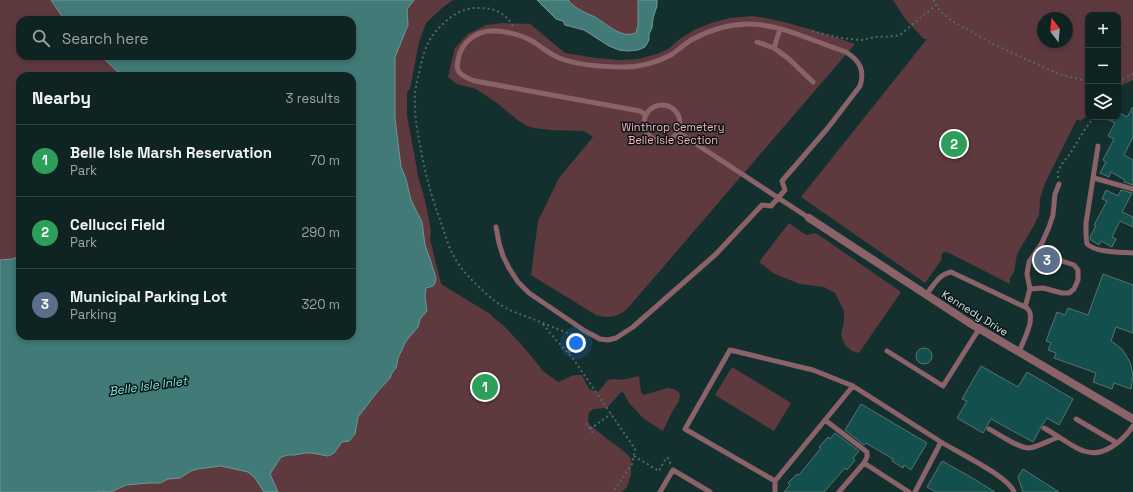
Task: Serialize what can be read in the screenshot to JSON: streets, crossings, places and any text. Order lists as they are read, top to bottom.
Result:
{
  "streets": {
    "street": ["Kennedy Drive"]
  },
  "water": ["Belle Isle Inlet"],
  "parks": ["Winthrop Cemetery Belle Isle Section"],
  "north": "top",
  "page": {
    "map_buttons": ["+", "−"],
    "search": "Search here",
    "heading": ["Nearby", "3 results"],
    "list": [
      {
        "mark": "1",
        "name": "Belle Isle Marsh Reservation",
        "note": "Park",
        "value": "70 m"
      },
      {
        "mark": "2",
        "name": "Cellucci Field",
        "note": "Park",
        "value": "290 m"
      },
      {
        "mark": "3",
        "name": "Municipal Parking Lot",
        "note": "Parking",
        "value": "320 m"
      }
    ],
    "pins": ["2", "3", "1"]
  }
}
